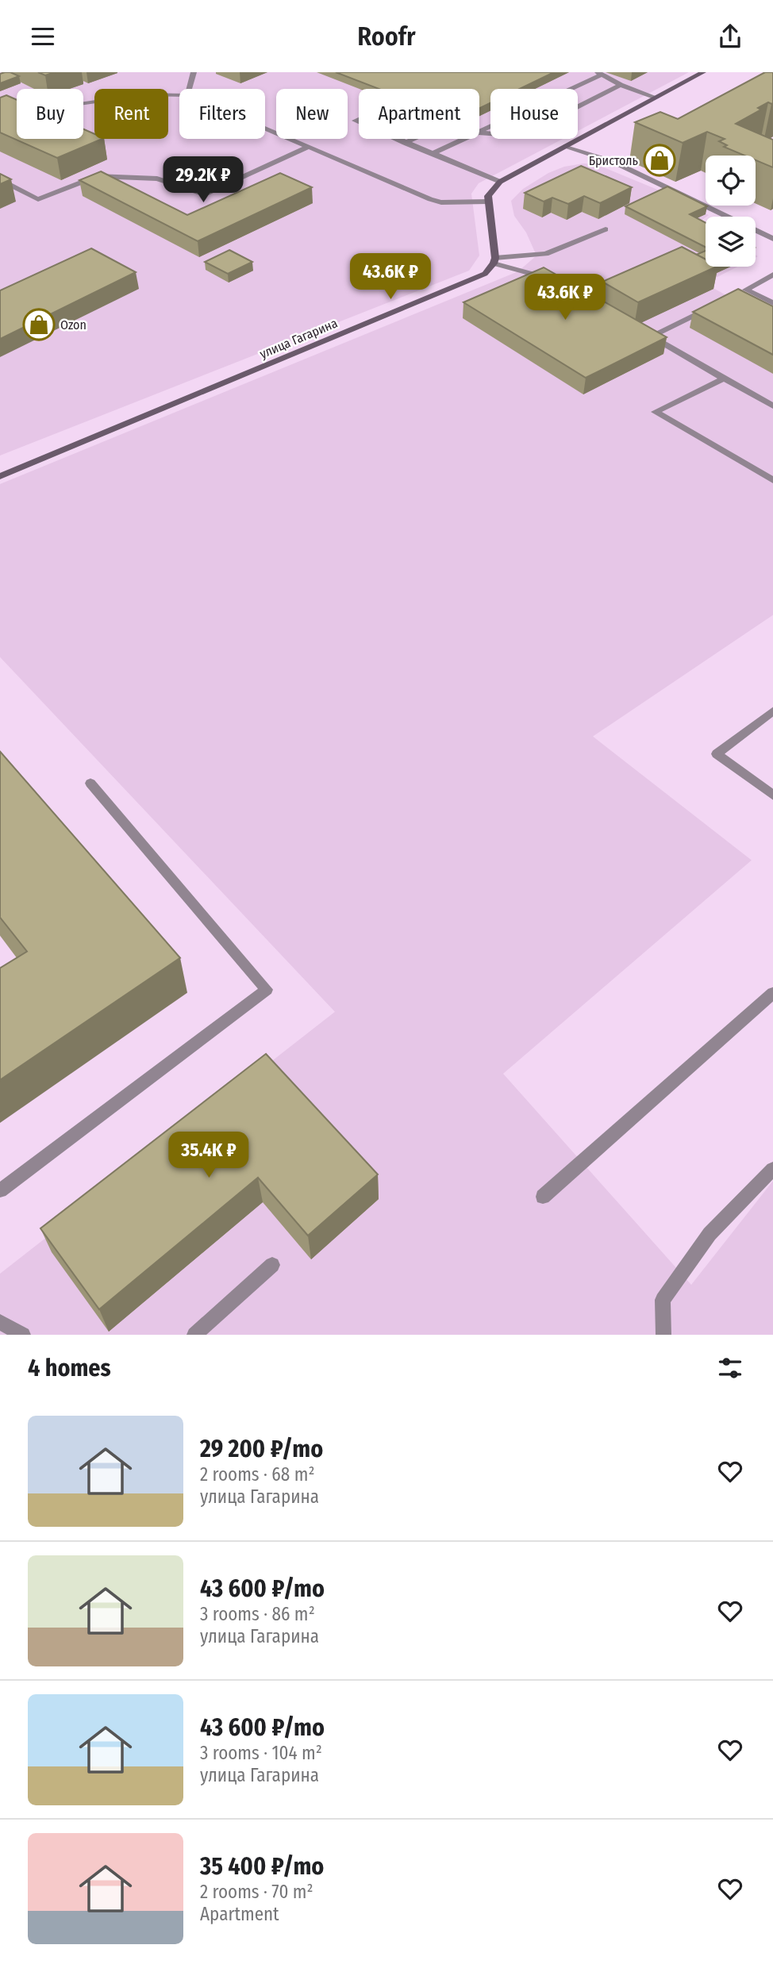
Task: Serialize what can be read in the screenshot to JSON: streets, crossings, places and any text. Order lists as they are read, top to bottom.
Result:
{
  "streets": {
    "street": ["улица Гагарина"]
  },
  "places": {
    "shop": ["Бристоль", "Ozon"]
  },
  "page": {
    "header": "Roofr",
    "chip": [
      "Buy",
      "Rent",
      "Filters",
      "New",
      "Apartment",
      "House"
    ],
    "price": [
      "29.2K ₽",
      "43.6K ₽",
      "43.6K ₽",
      "35.4K ₽"
    ],
    "heading": "4 homes",
    "list": [
      {
        "name": "29 200 ₽/mo",
        "note": "2 rooms · 68 m² · улица Гагарина"
      },
      {
        "name": "43 600 ₽/mo",
        "note": "3 rooms · 86 m² · улица Гагарина"
      },
      {
        "name": "43 600 ₽/mo",
        "note": "3 rooms · 104 m² · улица Гагарина"
      },
      {
        "name": "35 400 ₽/mo",
        "note": "2 rooms · 70 m² · Apartment"
      }
    ]
  }
}
